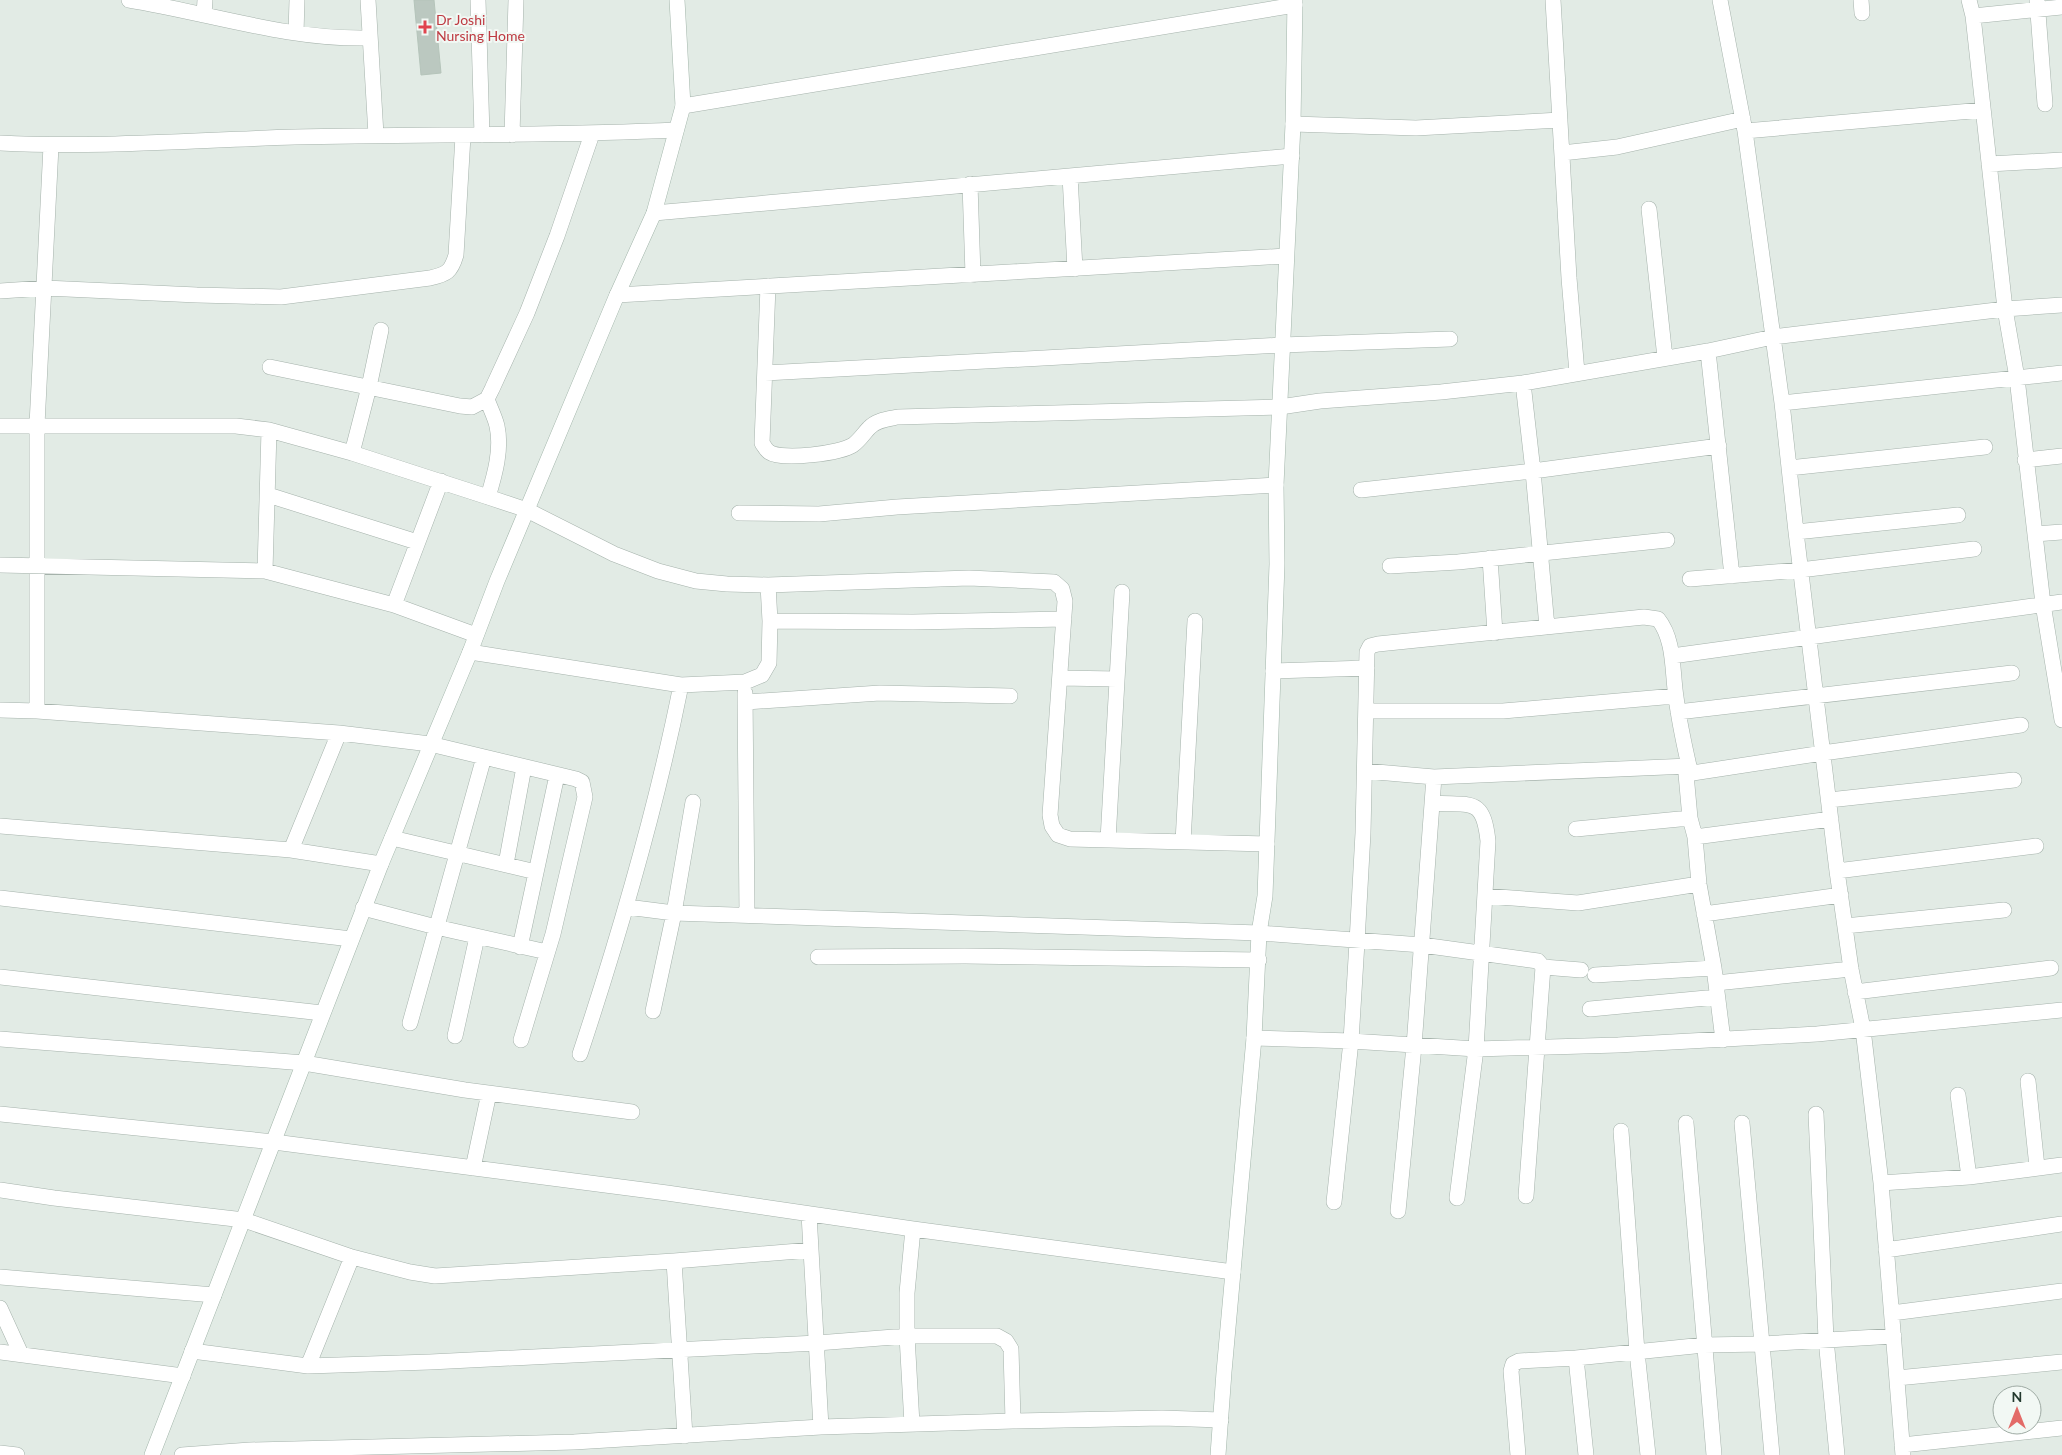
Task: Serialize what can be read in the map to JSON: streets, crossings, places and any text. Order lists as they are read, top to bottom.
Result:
{
  "places": {
    "health": ["Dr Joshi Nursing Home"]
  },
  "north": "top"
}
